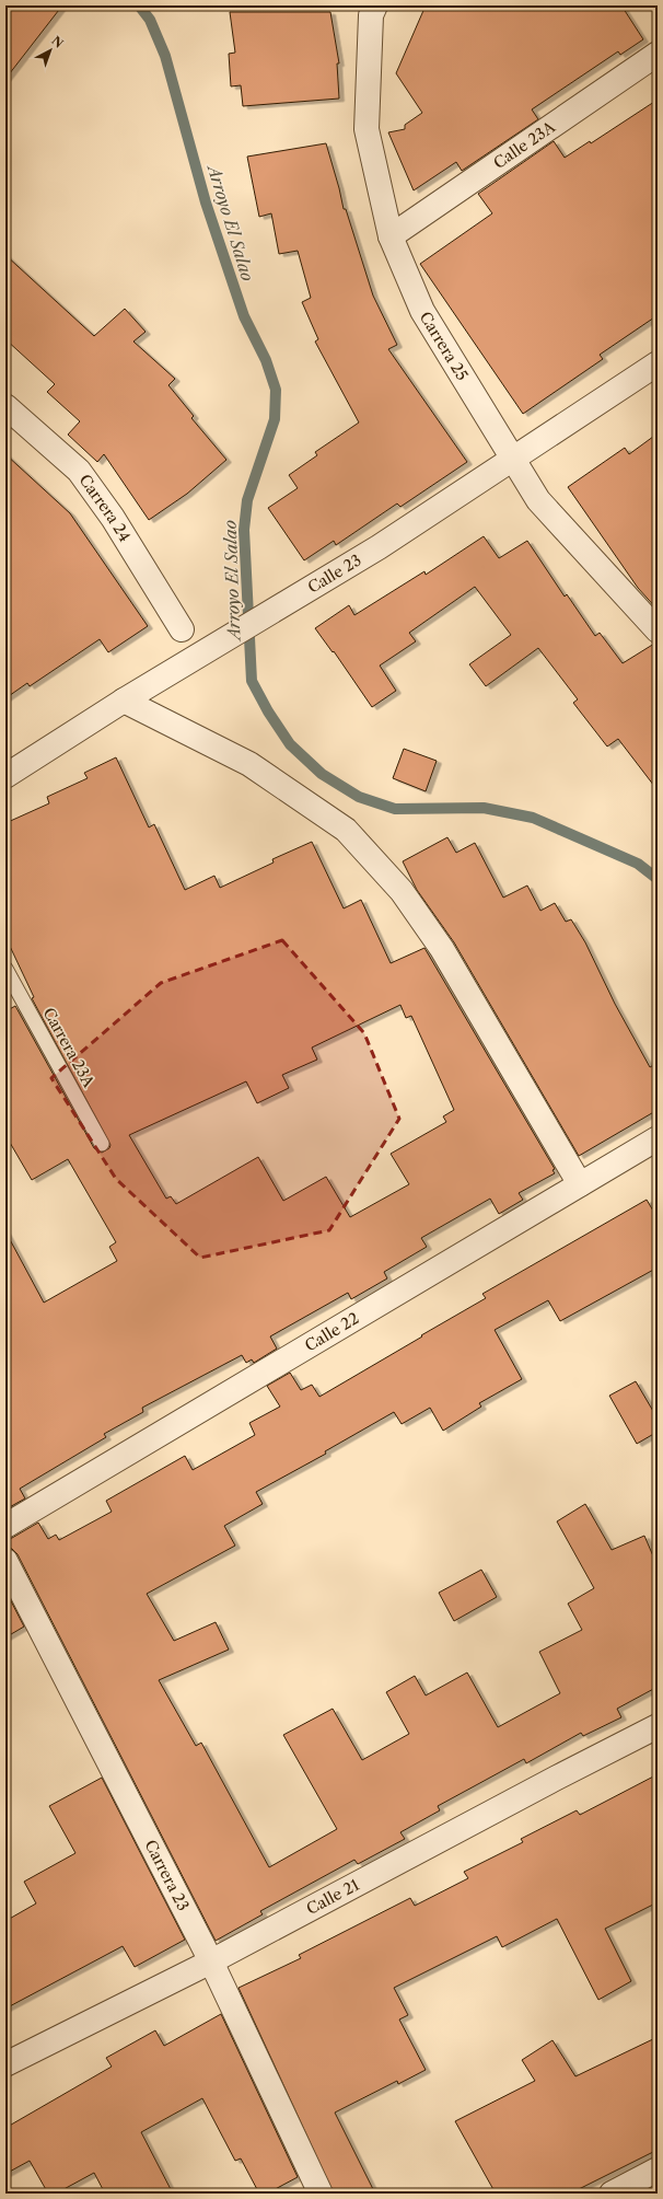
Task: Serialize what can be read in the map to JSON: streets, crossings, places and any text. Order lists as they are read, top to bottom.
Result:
{
  "streets": {
    "street": [
      "Calle 23A",
      "Carrera 25",
      "Carrera 24",
      "Calle 23",
      "Calle 22",
      "Carrera 23",
      "Calle 21"
    ],
    "lane": ["Carrera 23A"]
  },
  "crossings": [
    ["Calle 23A", "Carrera 25"],
    ["Carrera 25", "Calle 23"],
    ["Carrera 23", "Calle 21"]
  ],
  "water": ["Arroyo El Salao"],
  "north": "top right"
}
